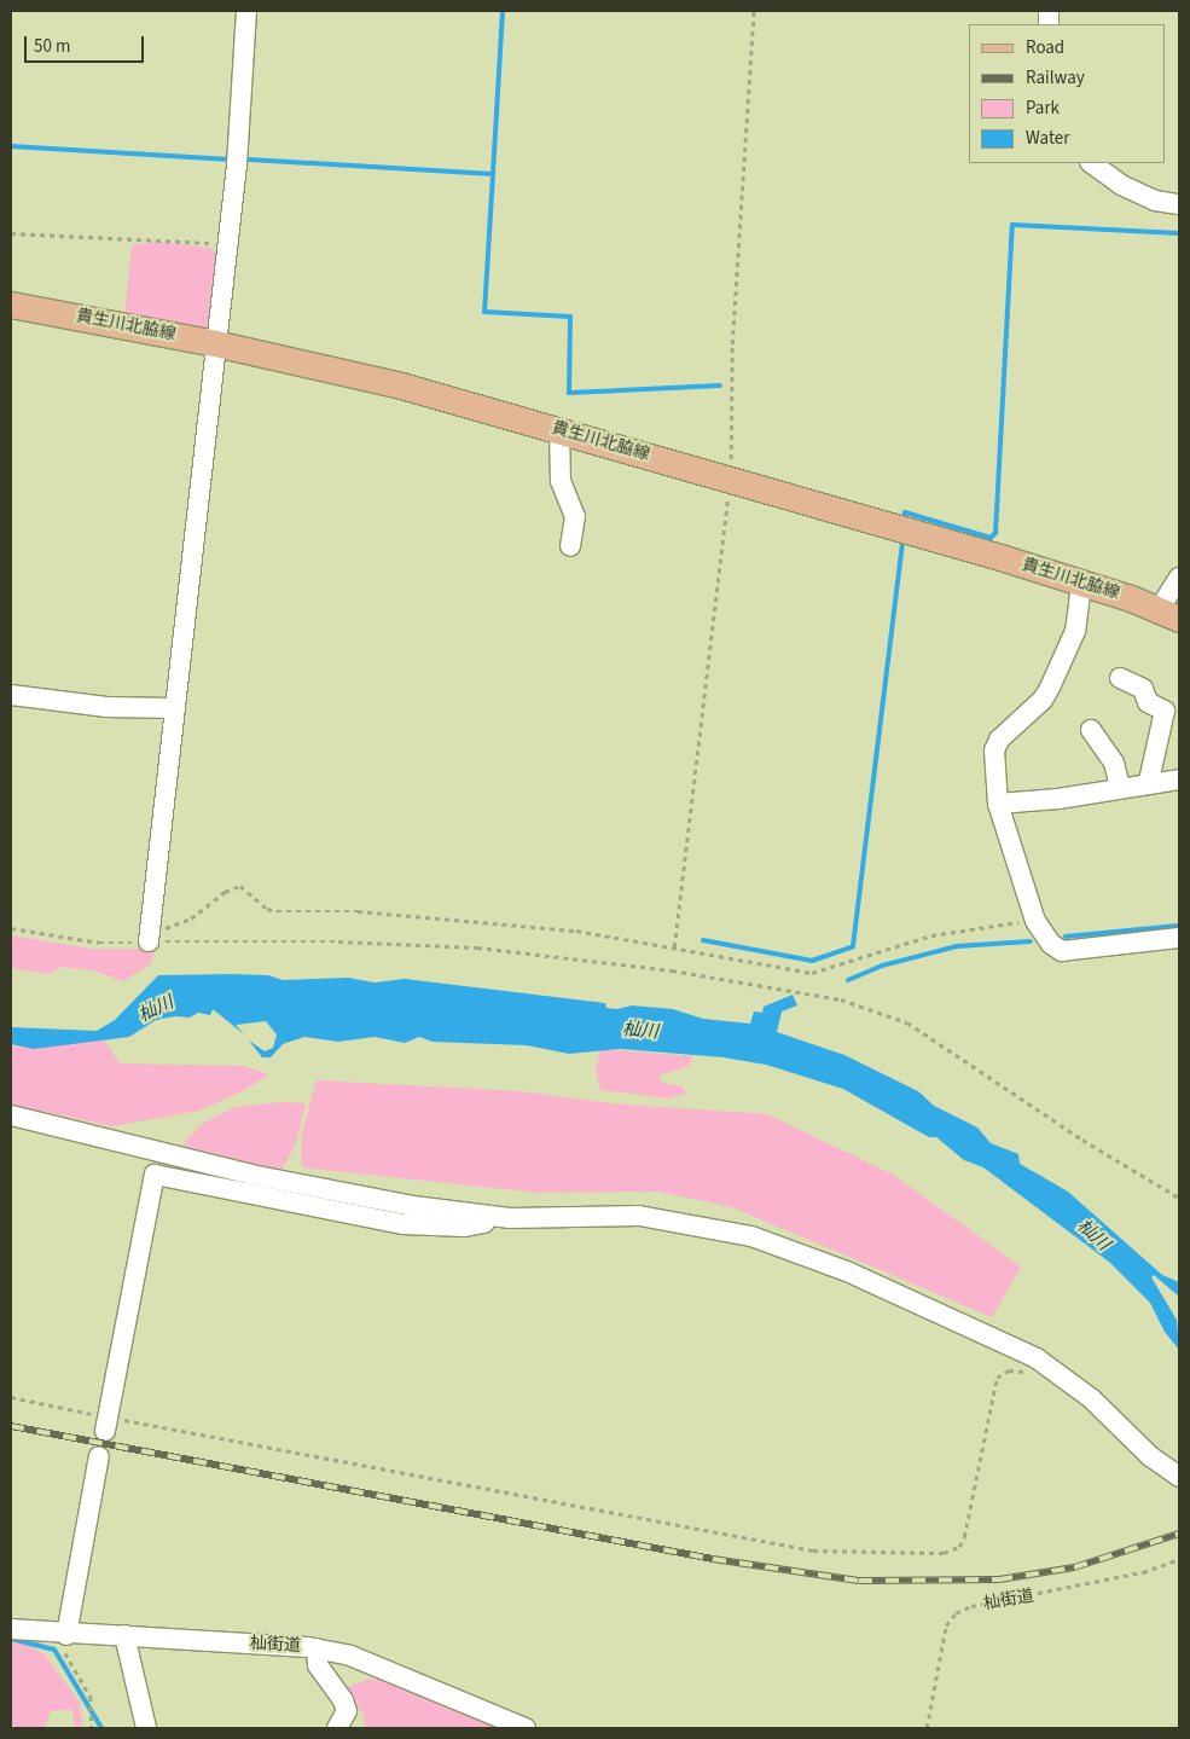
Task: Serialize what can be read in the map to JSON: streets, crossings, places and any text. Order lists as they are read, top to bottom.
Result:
{
  "streets": {
    "main road": ["貴生川北脇線"],
    "street": ["杣街道"]
  },
  "water": ["杣川"],
  "legend": [
    "Road",
    "Railway",
    "Park",
    "Water"
  ],
  "scale_bar": "50 m"
}
